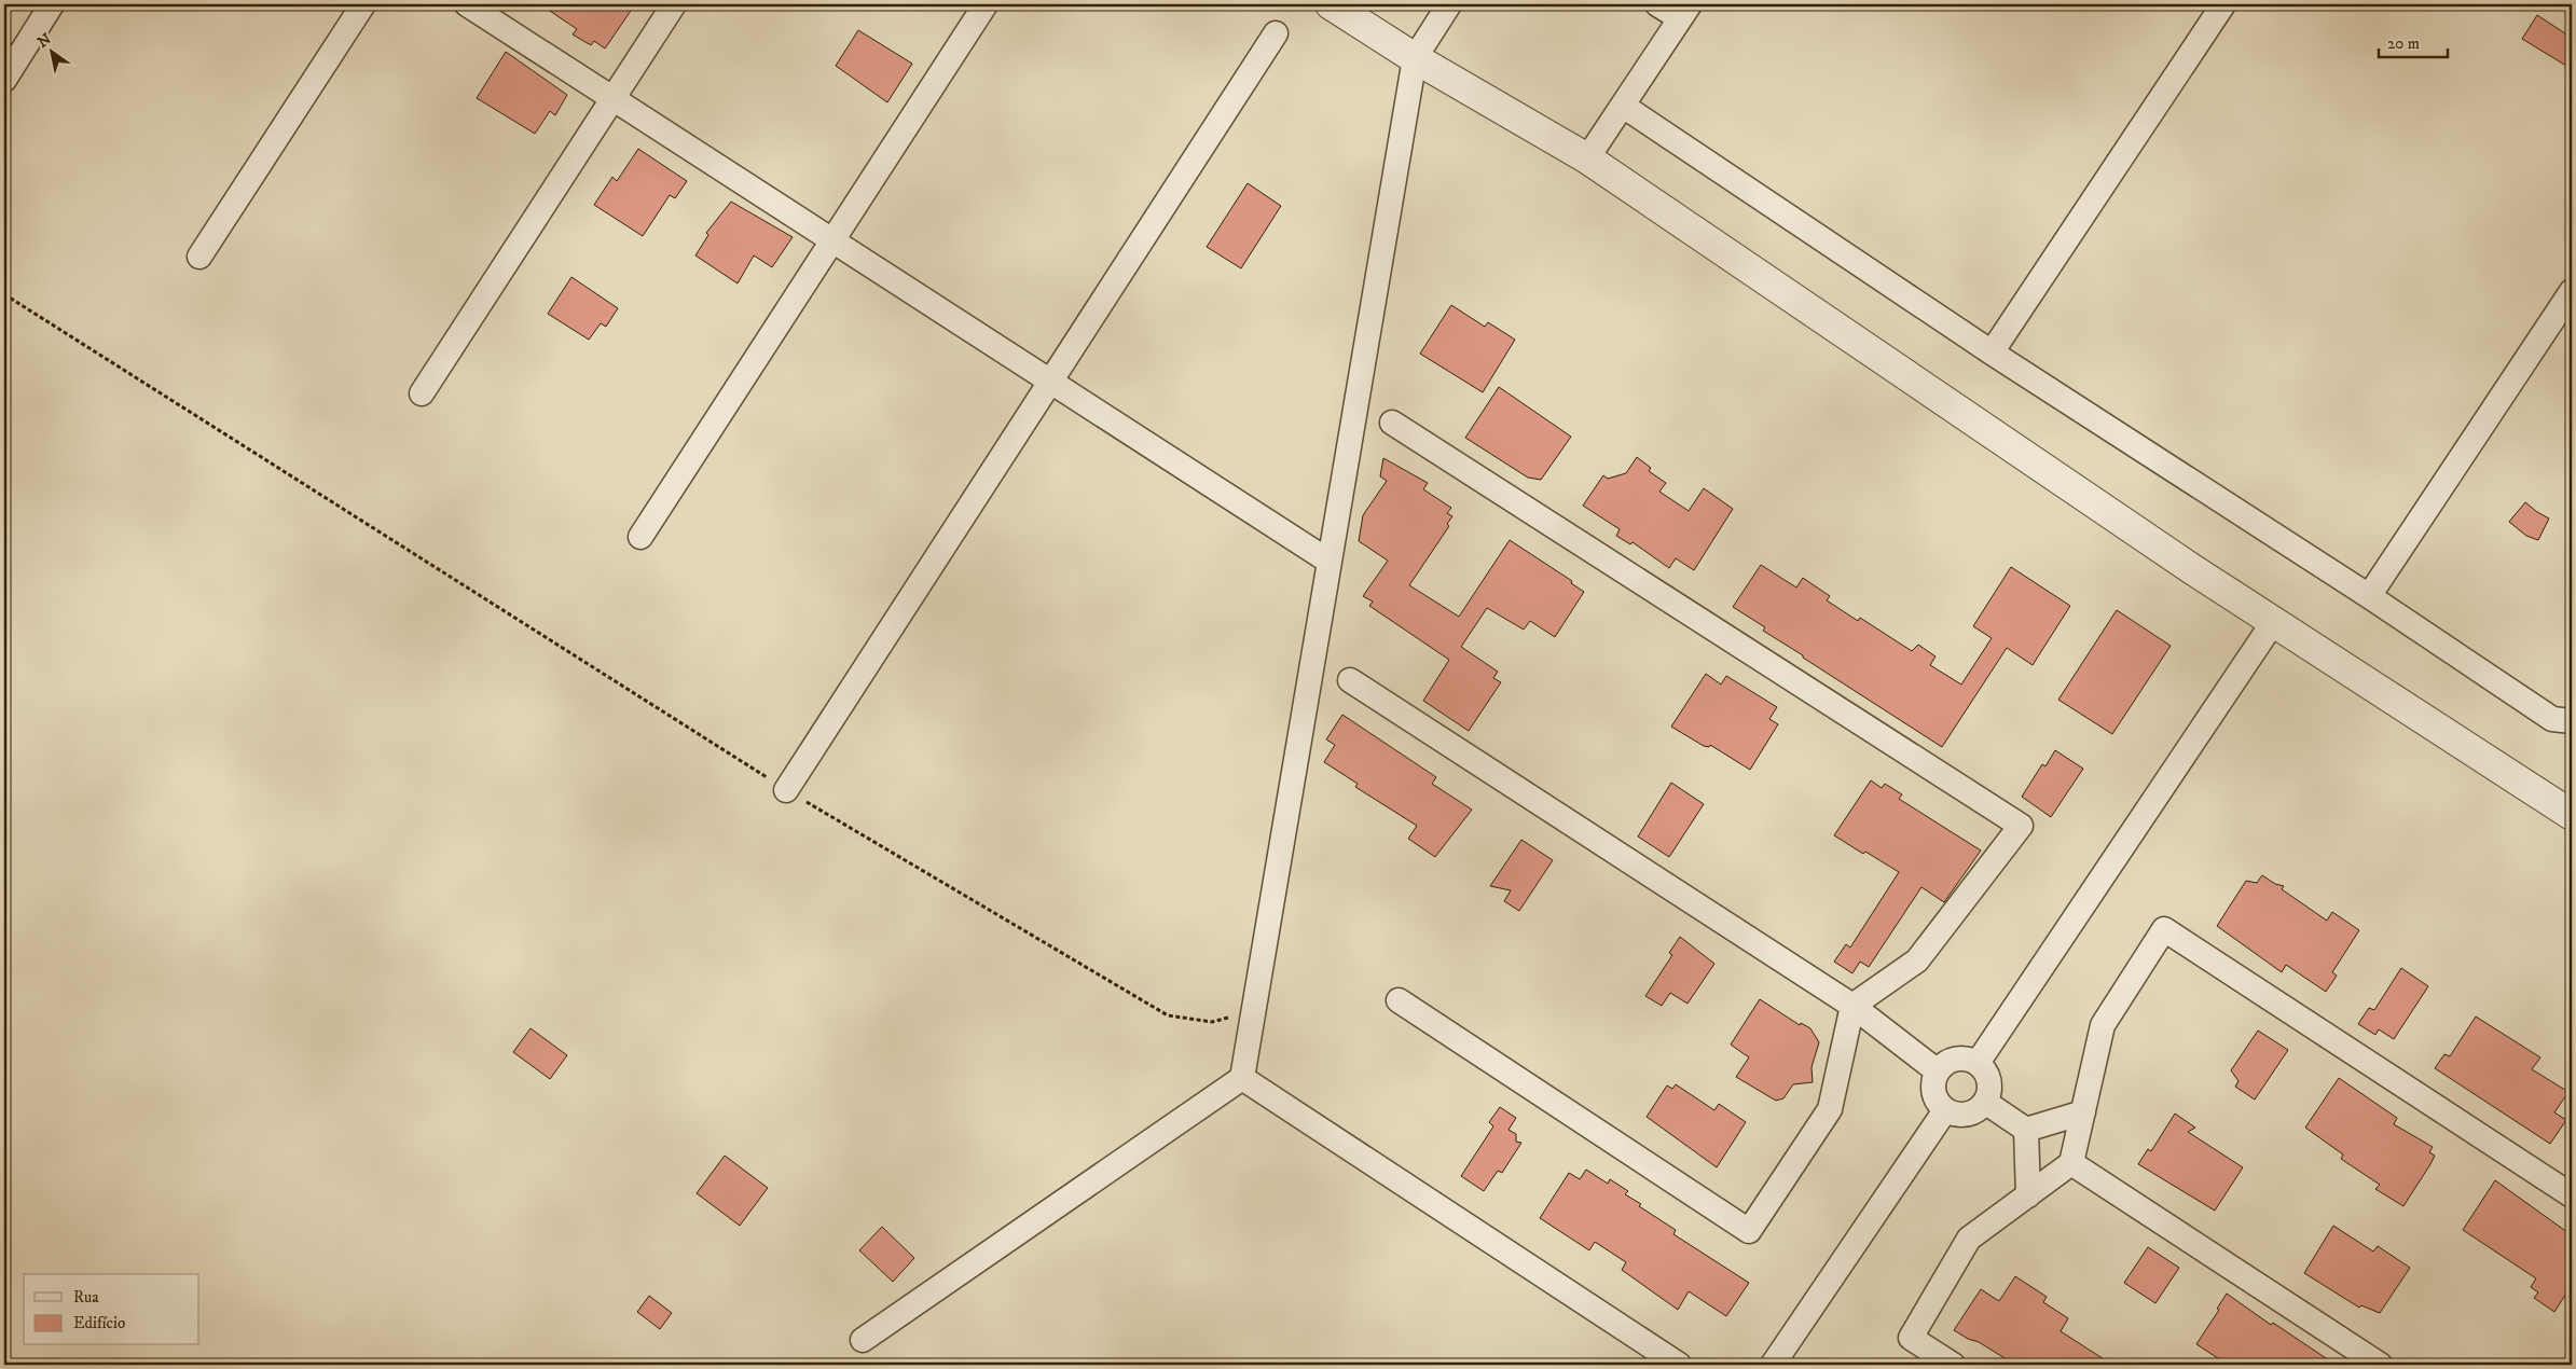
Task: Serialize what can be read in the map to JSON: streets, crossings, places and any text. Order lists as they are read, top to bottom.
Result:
{
  "legend": ["Rua", "Edifício"],
  "scale_bar": "20 m",
  "north": "top left"
}
